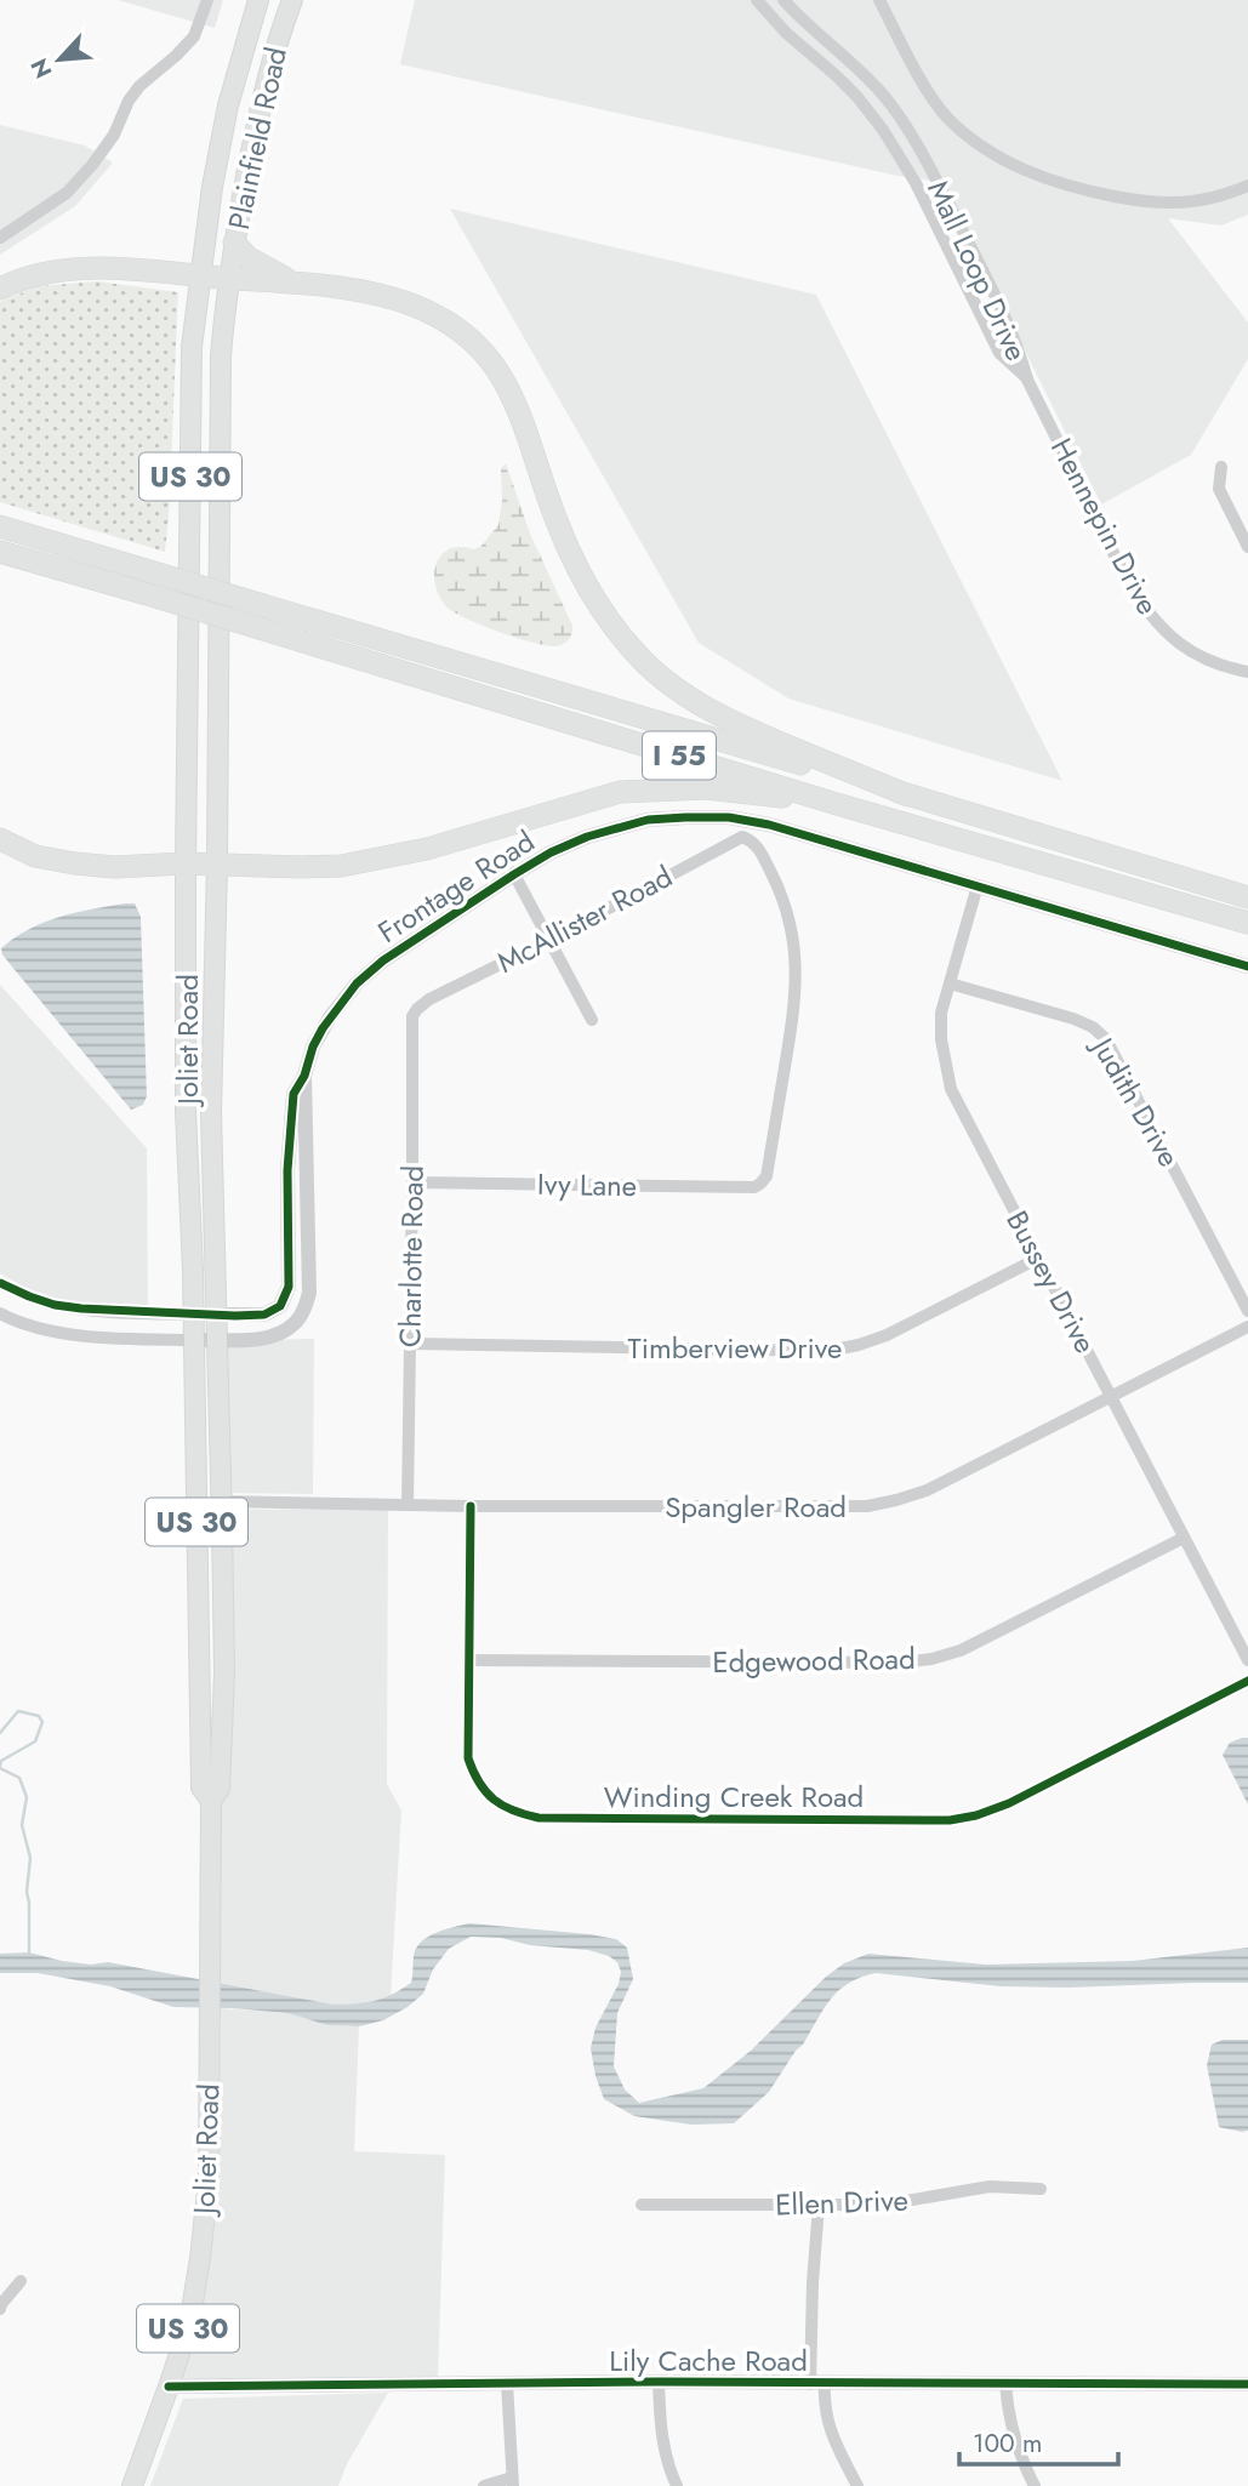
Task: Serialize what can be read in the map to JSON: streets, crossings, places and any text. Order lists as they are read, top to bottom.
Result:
{
  "streets": {
    "highway": ["I 55"],
    "main road": ["Plainfield Road", "US 30", "Joliet Road"],
    "street": [
      "Mall Loop Drive",
      "Hennepin Drive",
      "Frontage Road",
      "McAllister Road",
      "Judith Drive",
      "Ivy Lane",
      "Charlotte Road",
      "Bussey Drive",
      "Timberview Drive",
      "Spangler Road",
      "Edgewood Road",
      "Winding Creek Road",
      "Ellen Drive",
      "Lily Cache Road"
    ]
  },
  "crossings": [
    ["Plainfield Road", "Joliet Road"],
    ["Mall Loop Drive", "Hennepin Drive"],
    ["Frontage Road", "Joliet Road"],
    ["Frontage Road", "Bussey Drive"],
    ["McAllister Road", "Ivy Lane"],
    ["McAllister Road", "Charlotte Road"],
    ["Joliet Road", "Spangler Road"],
    ["Joliet Road", "Lily Cache Road"],
    ["Judith Drive", "Bussey Drive"],
    ["Ivy Lane", "Charlotte Road"],
    ["Charlotte Road", "Timberview Drive"],
    ["Charlotte Road", "Spangler Road"],
    ["Bussey Drive", "Timberview Drive"],
    ["Bussey Drive", "Spangler Road"],
    ["Bussey Drive", "Edgewood Road"],
    ["Spangler Road", "Winding Creek Road"],
    ["Edgewood Road", "Winding Creek Road"]
  ],
  "scale_bar": "100 m",
  "north": "bottom left"
}
